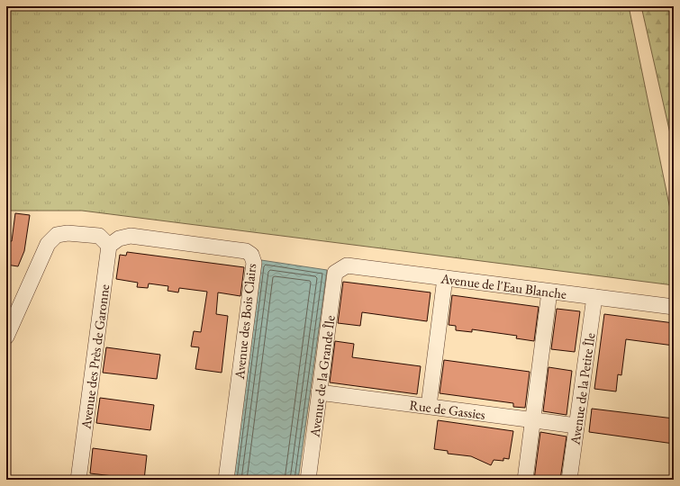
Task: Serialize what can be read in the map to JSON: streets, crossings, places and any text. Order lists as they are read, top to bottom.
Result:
{
  "streets": {
    "street": [
      "Avenue de l'Eau Blanche",
      "Avenue des Bois Clairs",
      "Avenue des Près de Garonne",
      "Avenue de la Grande Île",
      "Avenue de la Petite Île",
      "Rue de Gassies"
    ]
  },
  "crossings": [
    ["Avenue de l'Eau Blanche", "Avenue de la Grande Île"],
    ["Avenue de l'Eau Blanche", "Avenue de la Petite Île"],
    ["Avenue des Bois Clairs", "Avenue des Près de Garonne"],
    ["Avenue de la Grande Île", "Rue de Gassies"],
    ["Avenue de la Petite Île", "Rue de Gassies"]
  ]
}
